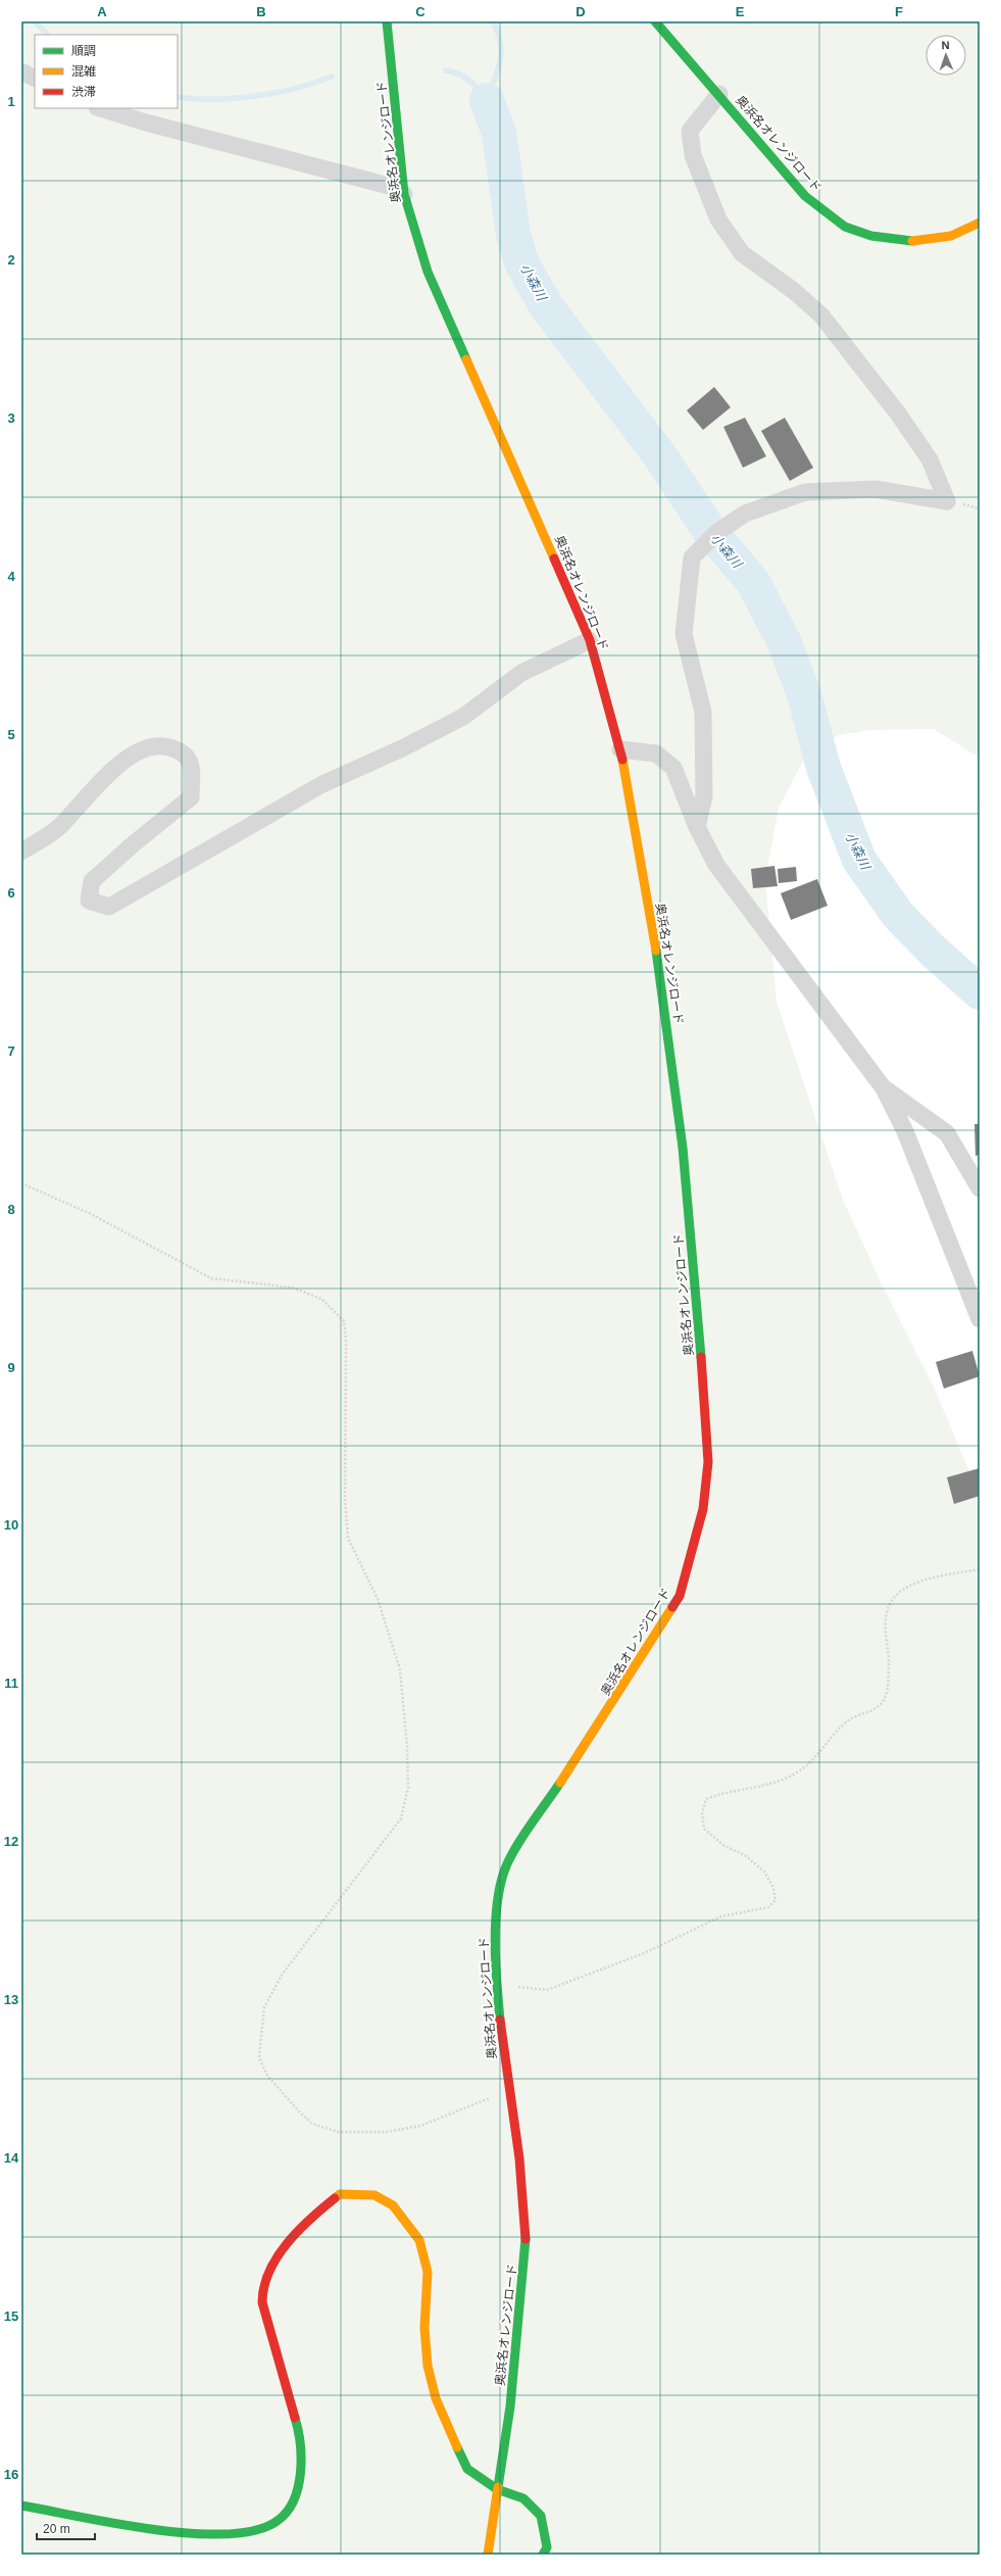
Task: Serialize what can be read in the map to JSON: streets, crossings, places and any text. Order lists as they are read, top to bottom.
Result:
{
  "streets": {
    "street": ["奥浜名オレンジロード"]
  },
  "water": ["小森川"],
  "legend": ["順調", "混雑", "渋滞"],
  "scale_bar": "20 m",
  "north": "top",
  "grid": {
    "columns": [
      "A",
      "B",
      "C",
      "D",
      "E",
      "F"
    ],
    "rows": [
      "1",
      "2",
      "3",
      "4",
      "5",
      "6",
      "7",
      "8",
      "9",
      "10",
      "11",
      "12",
      "13",
      "14",
      "15",
      "16"
    ]
  }
}
